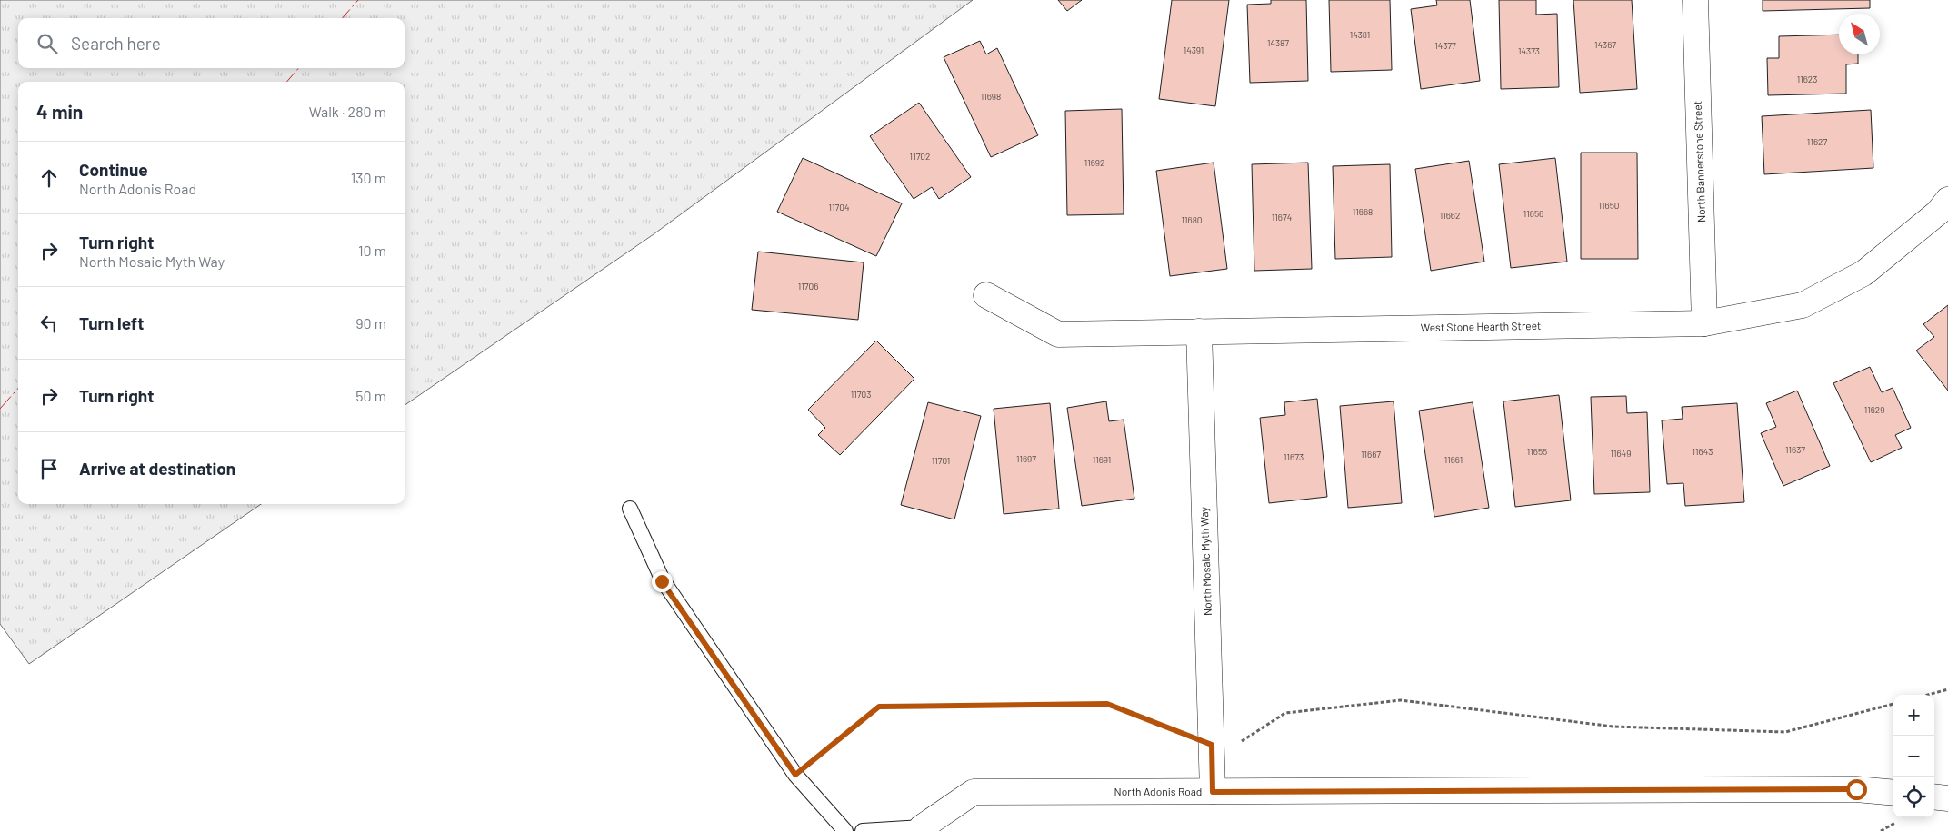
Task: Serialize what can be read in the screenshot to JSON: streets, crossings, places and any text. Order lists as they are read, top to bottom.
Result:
{
  "streets": {
    "street": [
      "North Bannerstone Street",
      "West Stone Hearth Street",
      "North Mosaic Myth Way",
      "North Adonis Road"
    ]
  },
  "crossings": [
    ["North Bannerstone Street", "West Stone Hearth Street"],
    ["West Stone Hearth Street", "North Mosaic Myth Way"],
    ["North Mosaic Myth Way", "North Adonis Road"]
  ],
  "house_numbers": [
    "14381",
    "14387",
    "14367",
    "14377",
    "14391",
    "14373",
    "11623",
    "11698",
    "11627",
    "11702",
    "11692",
    "11650",
    "11704",
    "11668",
    "11656",
    "11662",
    "11674",
    "11680",
    "11706",
    "11703",
    "11629",
    "11637",
    "11655",
    "11643",
    "11649",
    "11667",
    "11673",
    "11697",
    "11691",
    "11661",
    "11701"
  ],
  "north": "top left",
  "page": {
    "search": "Search here",
    "heading": ["4 min", "Walk · 280 m"],
    "list": [
      ["Continue", "North Adonis Road", "130 m"],
      ["Turn right", "North Mosaic Myth Way", "10 m"],
      ["Turn left", "90 m"],
      ["Turn right", "50 m"],
      "Arrive at destination"
    ],
    "map_buttons": ["+", "−"]
  }
}
